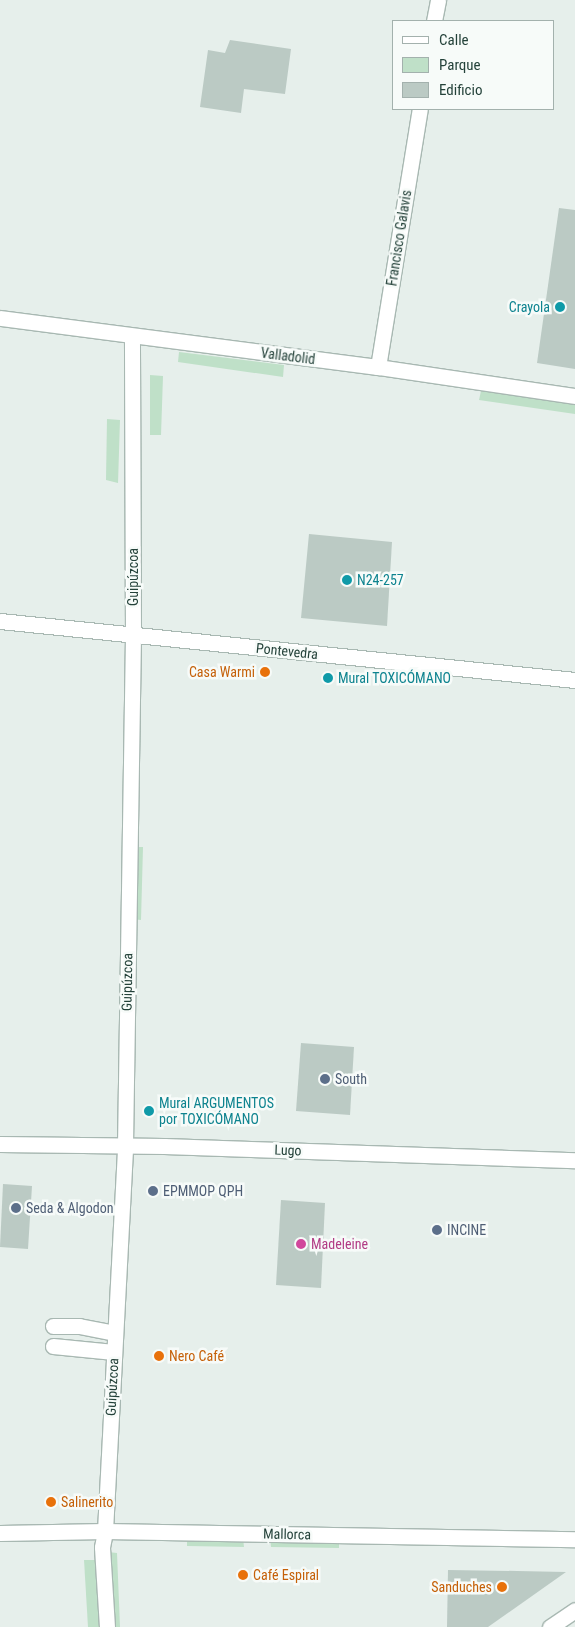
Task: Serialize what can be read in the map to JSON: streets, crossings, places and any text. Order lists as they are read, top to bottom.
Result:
{
  "streets": {
    "street": [
      "Francisco Galavis",
      "Valladolid",
      "Guipúzcoa",
      "Pontevedra",
      "Lugo",
      "Mallorca"
    ]
  },
  "crossings": [
    ["Francisco Galavis", "Valladolid"],
    ["Valladolid", "Guipúzcoa"],
    ["Guipúzcoa", "Pontevedra"],
    ["Guipúzcoa", "Lugo"],
    ["Guipúzcoa", "Mallorca"]
  ],
  "places": [
    "Crayola",
    "N24-257",
    "Casa Warmi",
    "Mural TOXICÓMANO",
    "South",
    "Mural ARGUMENTOS por TOXICÓMANO",
    "EPMMOP QPH",
    "Seda & Algodon",
    "INCINE",
    "Madeleine",
    "Nero Café",
    "Salinerito",
    "Café Espiral",
    "Sanduches"
  ],
  "legend": ["Calle", "Parque", "Edificio"]
}
